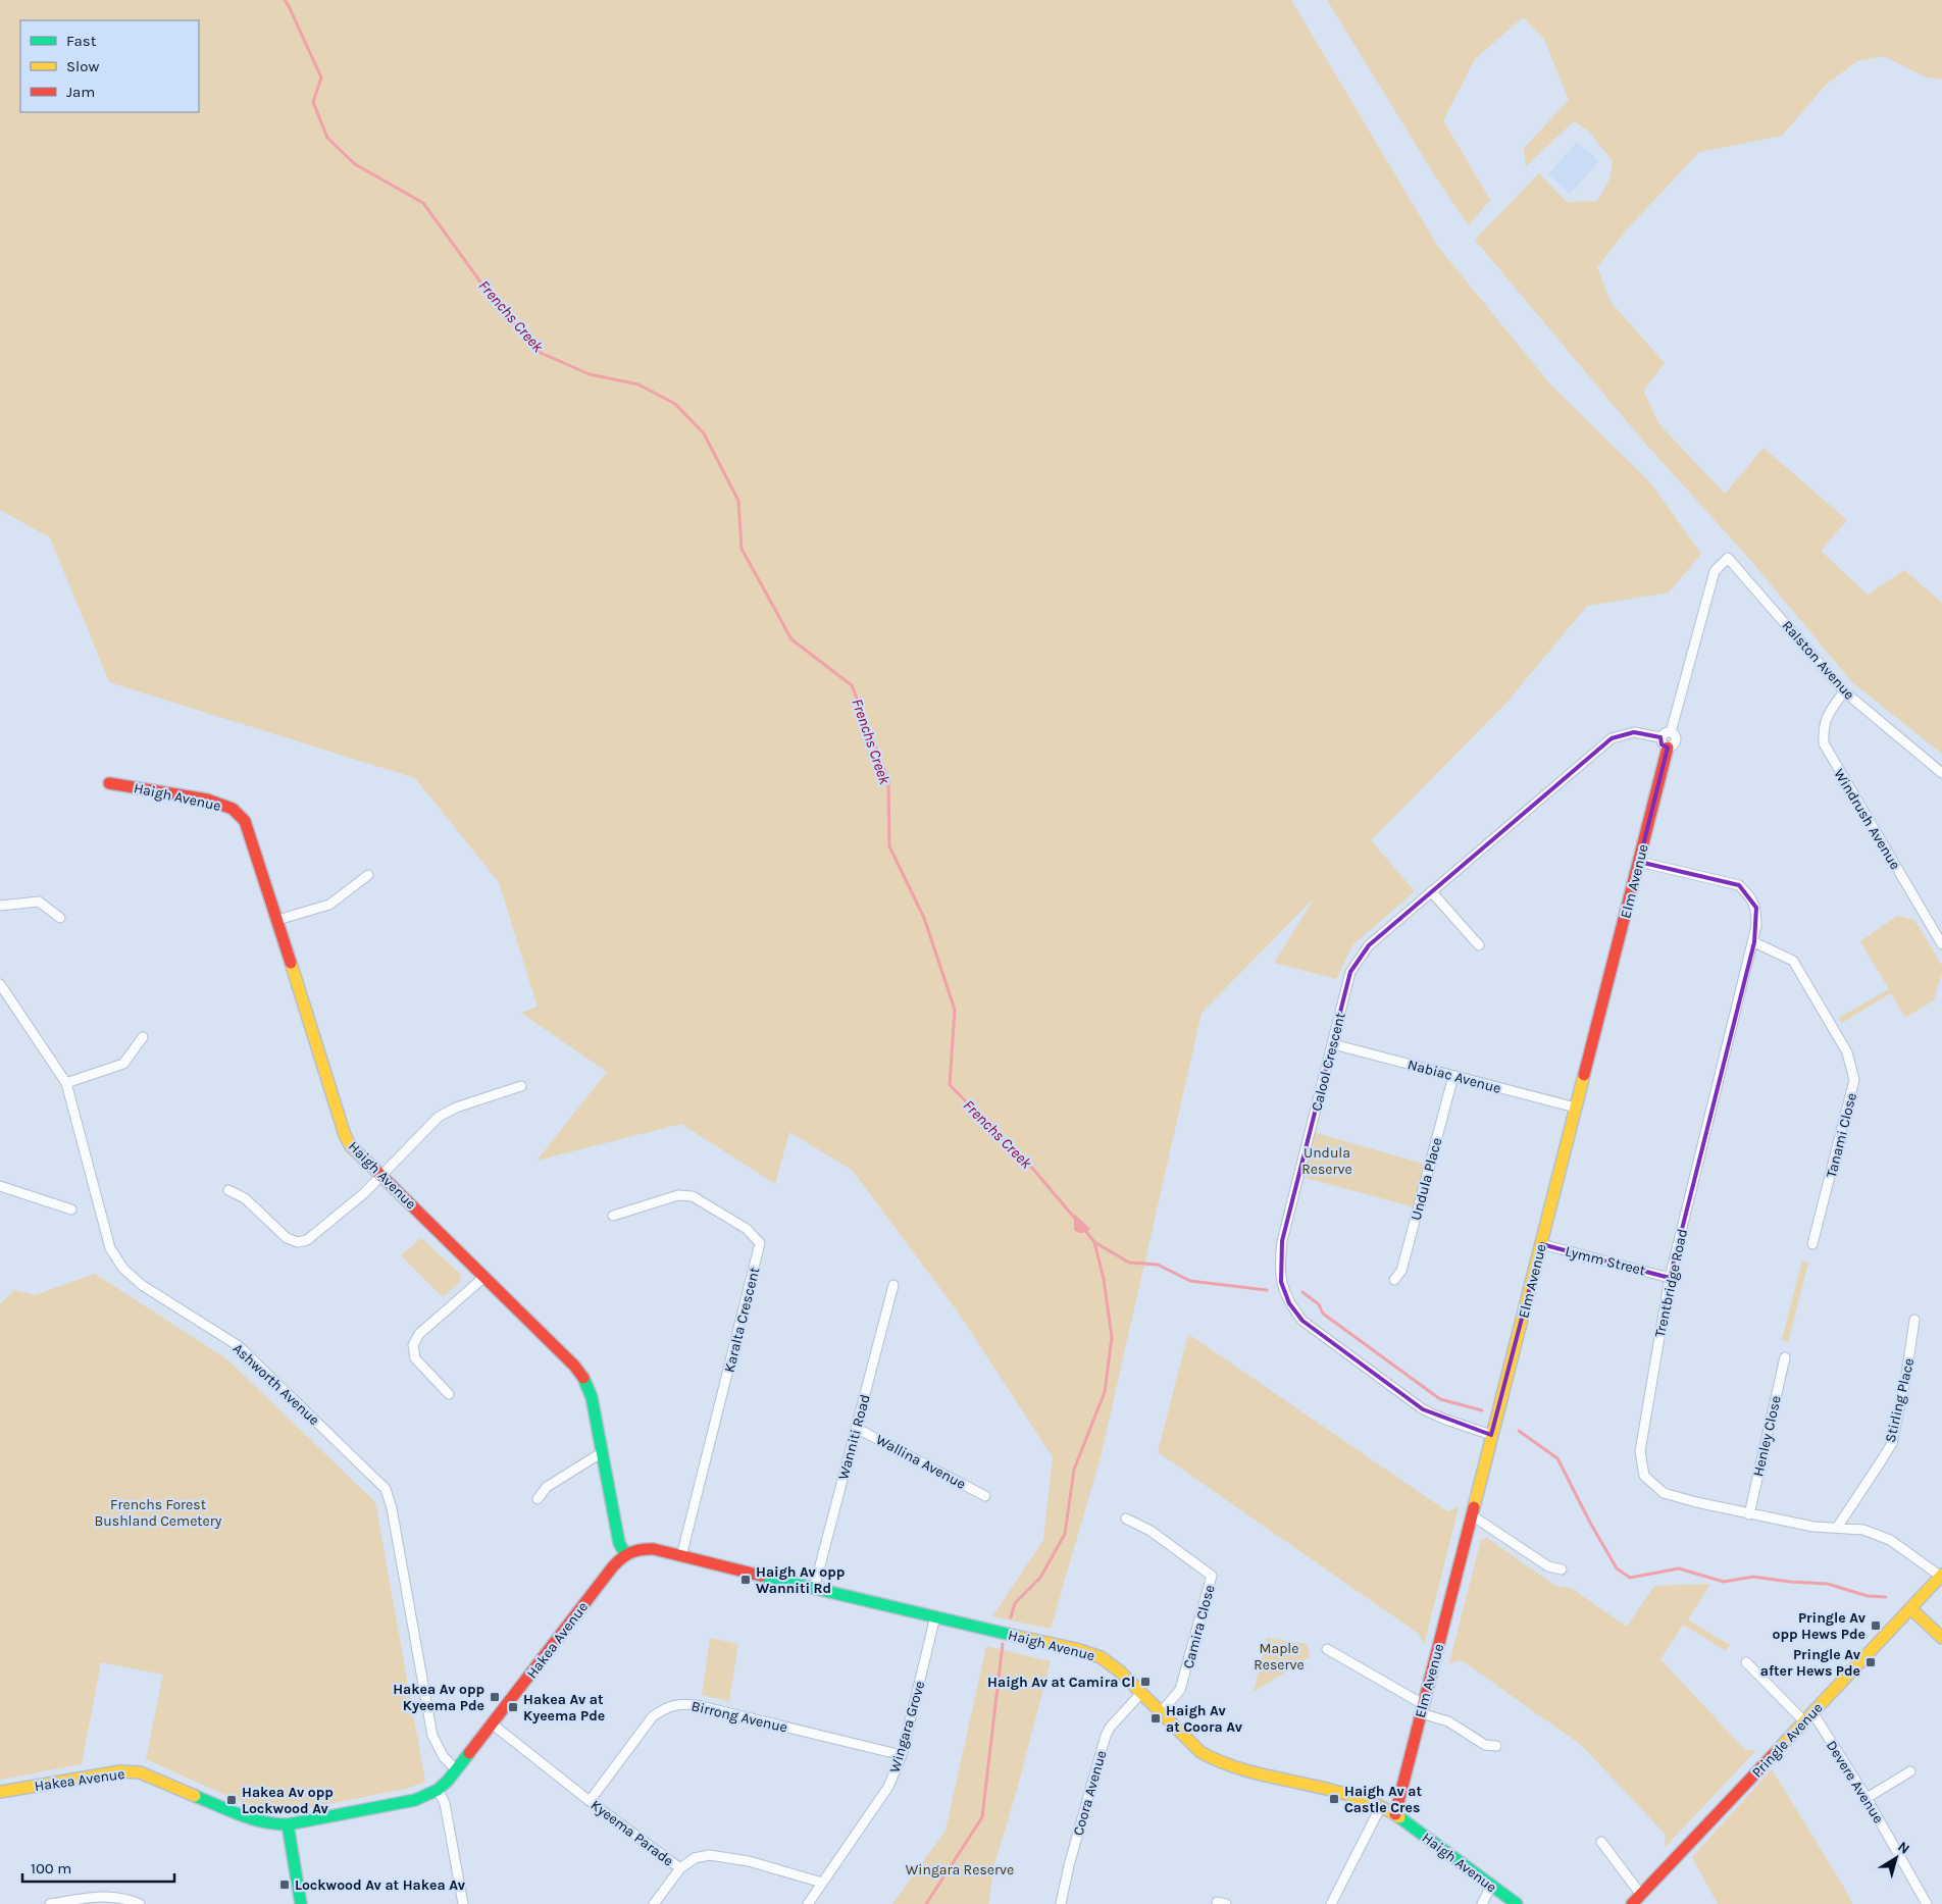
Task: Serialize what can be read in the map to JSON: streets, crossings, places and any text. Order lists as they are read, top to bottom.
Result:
{
  "streets": {
    "street": [
      "Ralston Avenue",
      "Haigh Avenue",
      "Windrush Avenue",
      "Elm Avenue",
      "Calool Crescent",
      "Nabiac Avenue",
      "Tanami Close",
      "Undula Place",
      "Lymm Street",
      "Trentbridge Road",
      "Karalta Crescent",
      "Ashworth Avenue",
      "Stirling Place",
      "Henley Close",
      "Wanniti Road",
      "Wallina Avenue",
      "Camira Close",
      "Hakea Avenue",
      "Birrong Avenue",
      "Wingara Grove",
      "Pringle Avenue",
      "Devere Avenue",
      "Coora Avenue",
      "Kyeema Parade"
    ]
  },
  "crossings": [
    ["Ralston Avenue", "Windrush Avenue"],
    ["Ralston Avenue", "Elm Avenue"],
    ["Ralston Avenue", "Calool Crescent"],
    ["Haigh Avenue", "Elm Avenue"],
    ["Haigh Avenue", "Karalta Crescent"],
    ["Haigh Avenue", "Wanniti Road"],
    ["Haigh Avenue", "Camira Close"],
    ["Haigh Avenue", "Hakea Avenue"],
    ["Haigh Avenue", "Wingara Grove"],
    ["Haigh Avenue", "Coora Avenue"],
    ["Elm Avenue", "Calool Crescent"],
    ["Elm Avenue", "Nabiac Avenue"],
    ["Elm Avenue", "Lymm Street"],
    ["Elm Avenue", "Trentbridge Road"],
    ["Calool Crescent", "Nabiac Avenue"],
    ["Nabiac Avenue", "Undula Place"],
    ["Tanami Close", "Trentbridge Road"],
    ["Lymm Street", "Trentbridge Road"],
    ["Trentbridge Road", "Stirling Place"],
    ["Trentbridge Road", "Henley Close"],
    ["Trentbridge Road", "Pringle Avenue"],
    ["Ashworth Avenue", "Hakea Avenue"],
    ["Wanniti Road", "Wallina Avenue"],
    ["Hakea Avenue", "Kyeema Parade"],
    ["Birrong Avenue", "Wingara Grove"],
    ["Birrong Avenue", "Kyeema Parade"],
    ["Wingara Grove", "Kyeema Parade"],
    ["Pringle Avenue", "Devere Avenue"]
  ],
  "water": ["Frenchs Creek"],
  "parks": [
    "Undula Reserve",
    "Frenchs Forest Bushland Cemetery",
    "Maple Reserve",
    "Wingara Reserve"
  ],
  "places": {
    "transit": [
      "Haigh Av opp Wanniti Rd",
      "Pringle Av opp Hews Pde",
      "Pringle Av after Hews Pde",
      "Haigh Av at Camira Cl",
      "Hakea Av opp Kyeema Pde",
      "Hakea Av at Kyeema Pde",
      "Haigh Av at Coora Av",
      "Haigh Av at Castle Cres",
      "Hakea Av opp Lockwood Av",
      "Lockwood Av at Hakea Av"
    ]
  },
  "legend": ["Fast", "Slow", "Jam"],
  "scale_bar": "100 m",
  "north": "top right"
}
